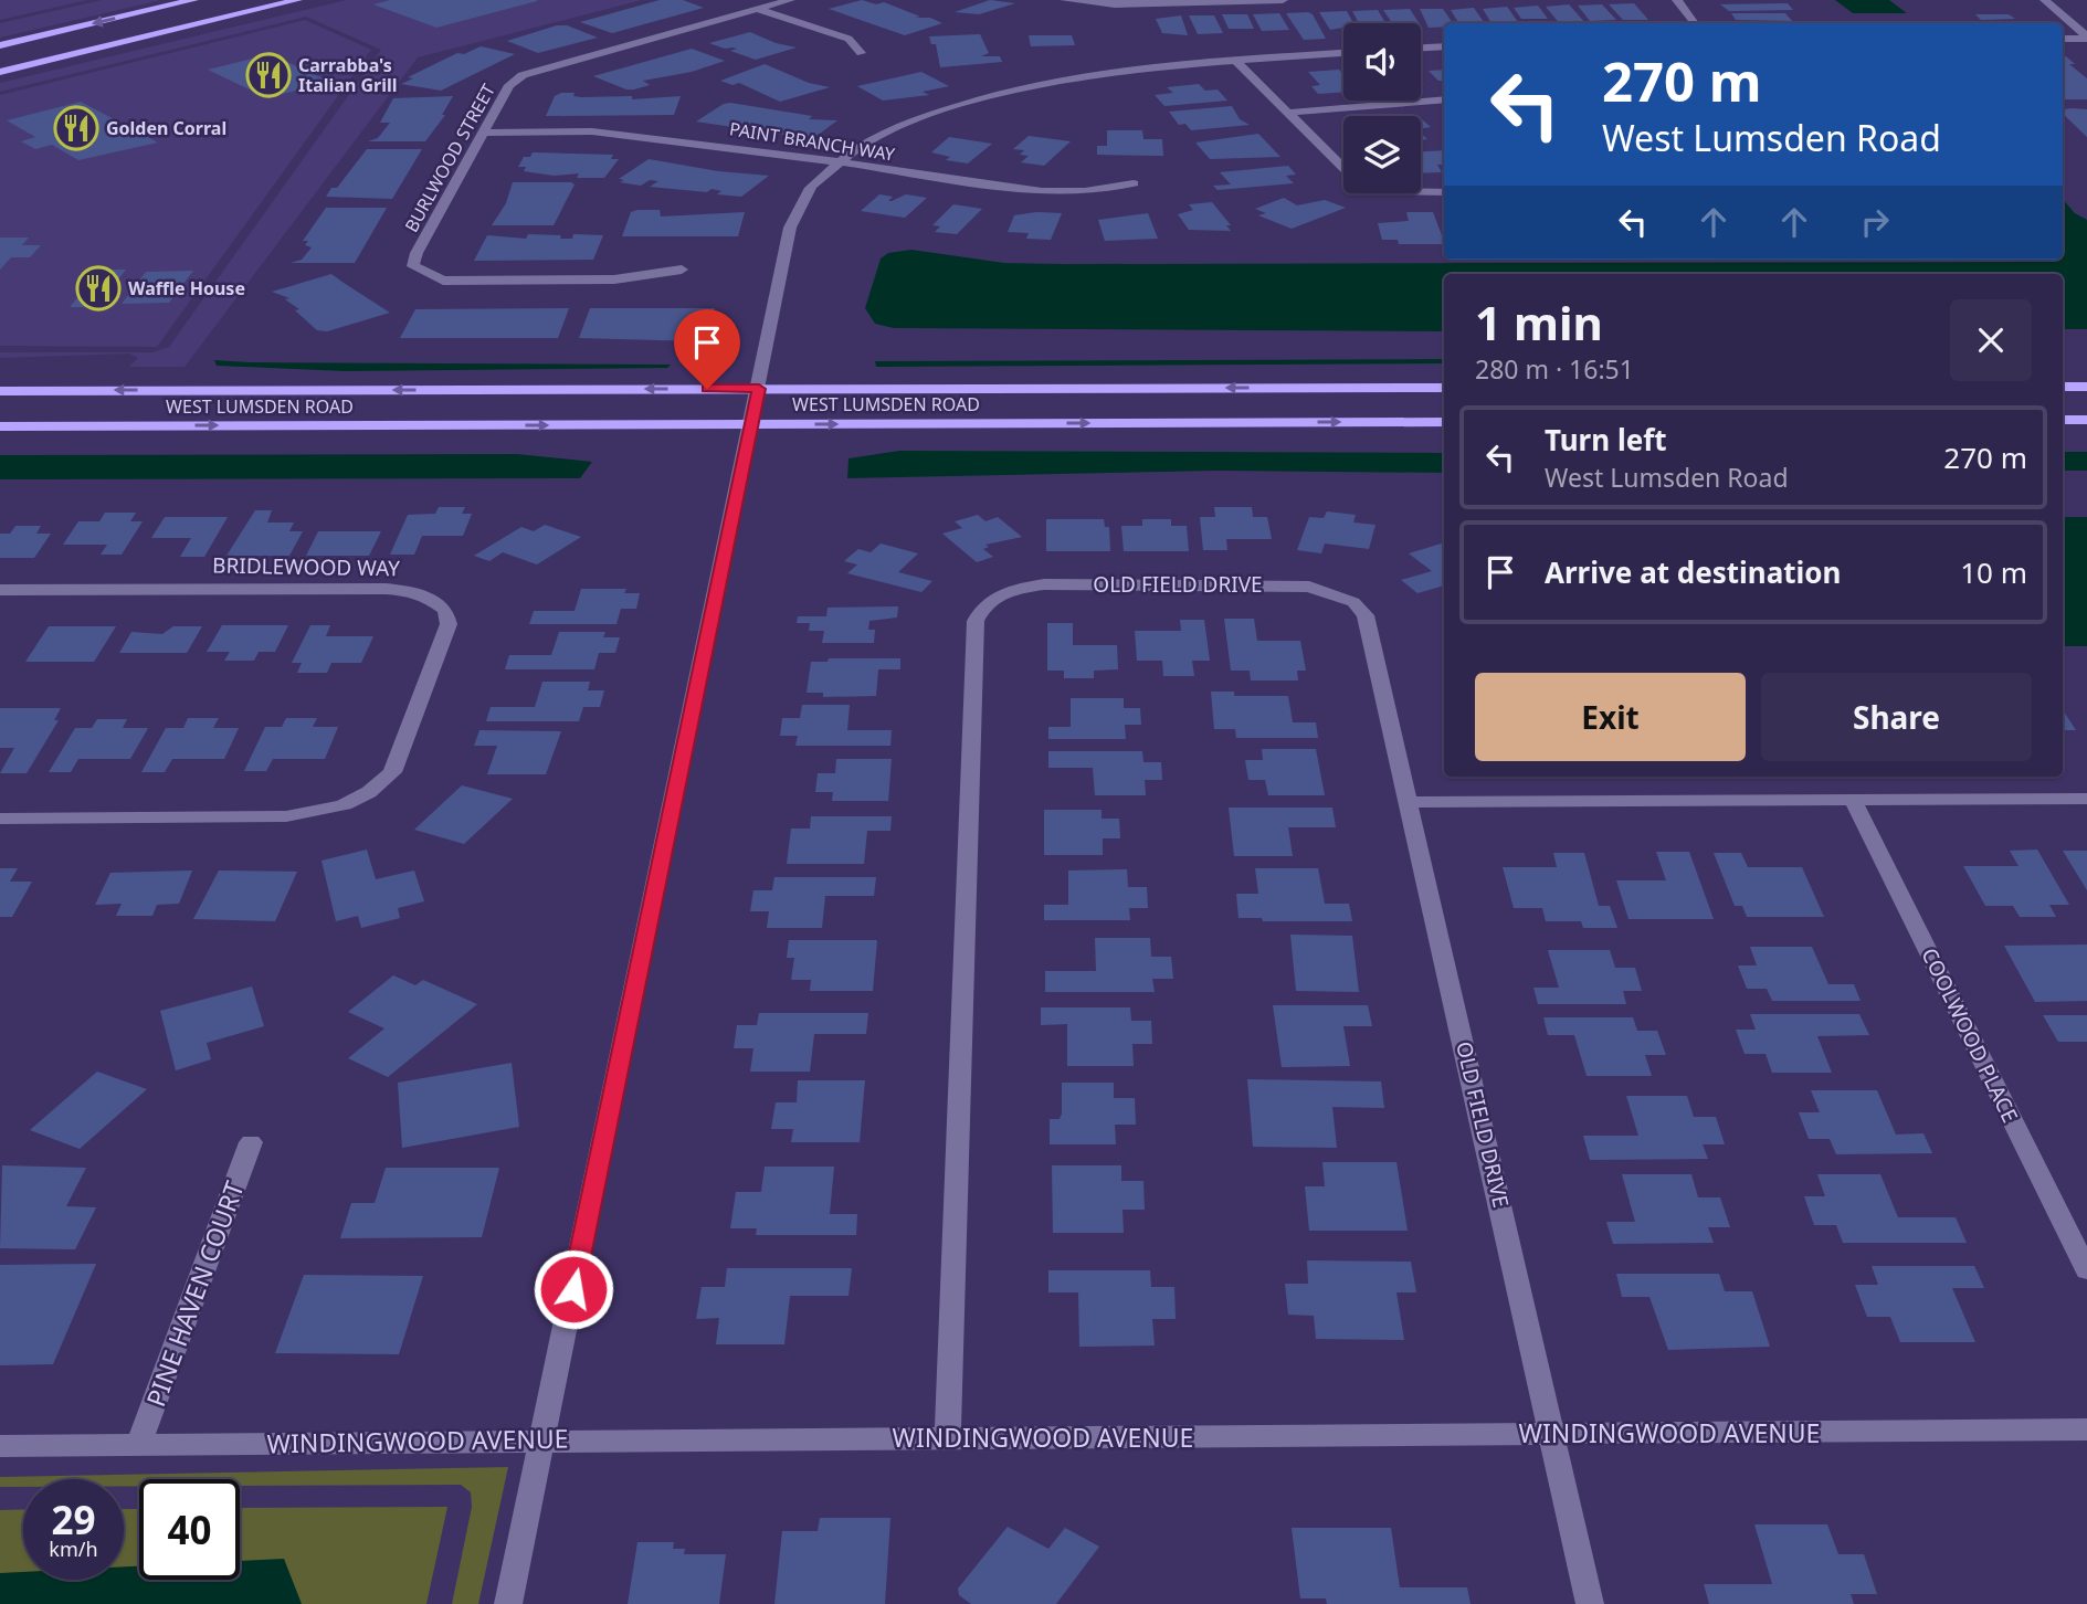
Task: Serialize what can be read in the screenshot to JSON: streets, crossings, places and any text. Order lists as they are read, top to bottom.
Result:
{
  "streets": {
    "main road": ["WEST LUMSDEN ROAD"],
    "street": [
      "PAINT BRANCH WAY",
      "BURLWOOD STREET",
      "BRIDLEWOOD WAY",
      "OLD FIELD DRIVE",
      "COOLWOOD PLACE",
      "PINE HAVEN COURT",
      "WINDINGWOOD AVENUE"
    ]
  },
  "crossings": [
    ["PAINT BRANCH WAY", "BURLWOOD STREET"],
    ["OLD FIELD DRIVE", "WINDINGWOOD AVENUE"],
    ["PINE HAVEN COURT", "WINDINGWOOD AVENUE"]
  ],
  "places": {
    "restaurant": ["Carrabba's Italian Grill", "Golden Corral", "Waffle House"]
  },
  "page": {
    "turn": ["270 m", "West Lumsden Road"],
    "heading": ["1 min", "280 m · 16:51"],
    "list": [
      {
        "name": "Turn left",
        "note": "West Lumsden Road",
        "value": "270 m"
      },
      {
        "name": "Arrive at destination",
        "value": "10 m"
      }
    ],
    "buttons": ["Exit", "Share"],
    "speed": "29 km/h",
    "limit": "40"
  }
}
